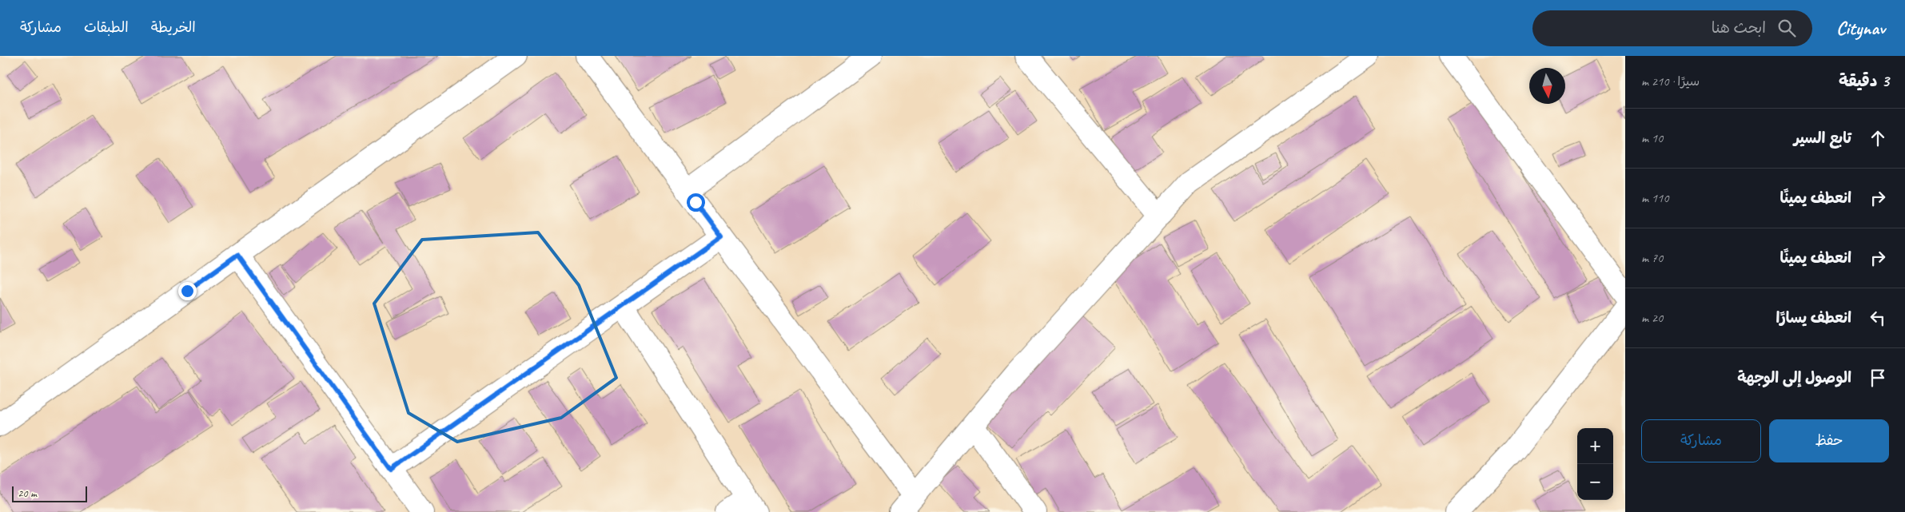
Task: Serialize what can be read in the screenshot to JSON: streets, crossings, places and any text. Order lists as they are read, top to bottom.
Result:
{
  "scale_bar": "20 m",
  "north": "bottom",
  "page": {
    "header": "Citynav",
    "search": "ابحث هنا",
    "nav": ["الخريطة", "الطبقات", "مشاركة"],
    "heading": ["3 دقيقة", "سيرًا · 210 m"],
    "list": [
      ["تابع السير", "10 m"],
      ["انعطف يمينًا", "110 m"],
      ["انعطف يمينًا", "70 m"],
      ["انعطف يسارًا", "20 m"],
      "الوصول إلى الوجهة"
    ],
    "buttons": ["حفظ", "مشاركة"],
    "map_buttons": ["+", "−"],
    "scale": "20 m"
  }
}
